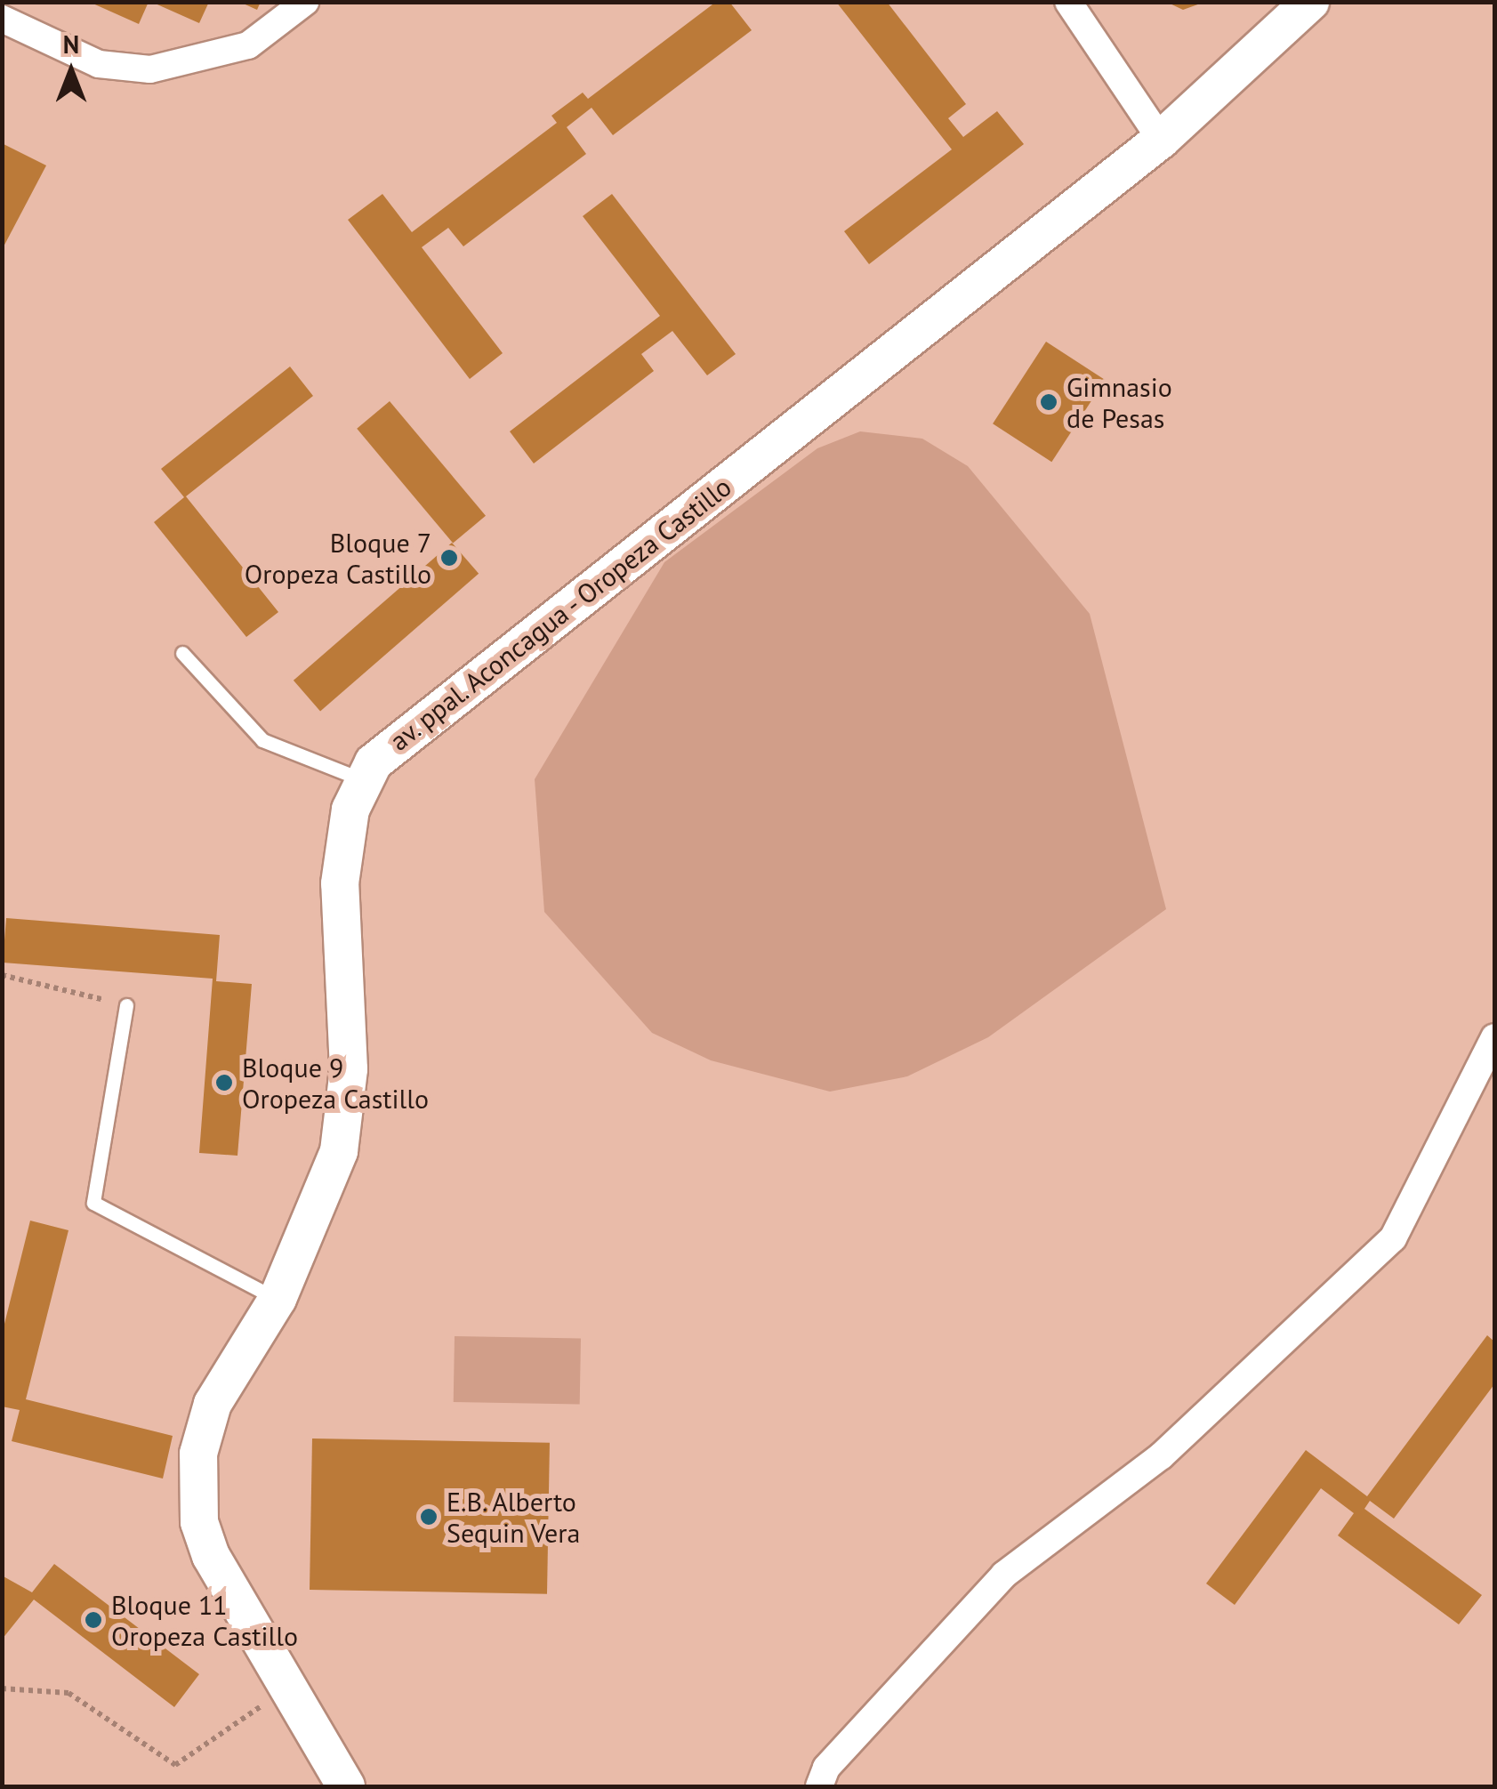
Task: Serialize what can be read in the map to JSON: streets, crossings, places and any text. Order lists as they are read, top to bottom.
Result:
{
  "streets": {
    "street": ["av. ppal. Aconcagua - Oropeza Castillo"]
  },
  "places": [
    "Gimnasio de Pesas",
    "Bloque 7 Oropeza Castillo",
    "Bloque 9 Oropeza Castillo",
    "E.B. Alberto Sequin Vera",
    "Bloque 11 Oropeza Castillo"
  ],
  "north": "top"
}
